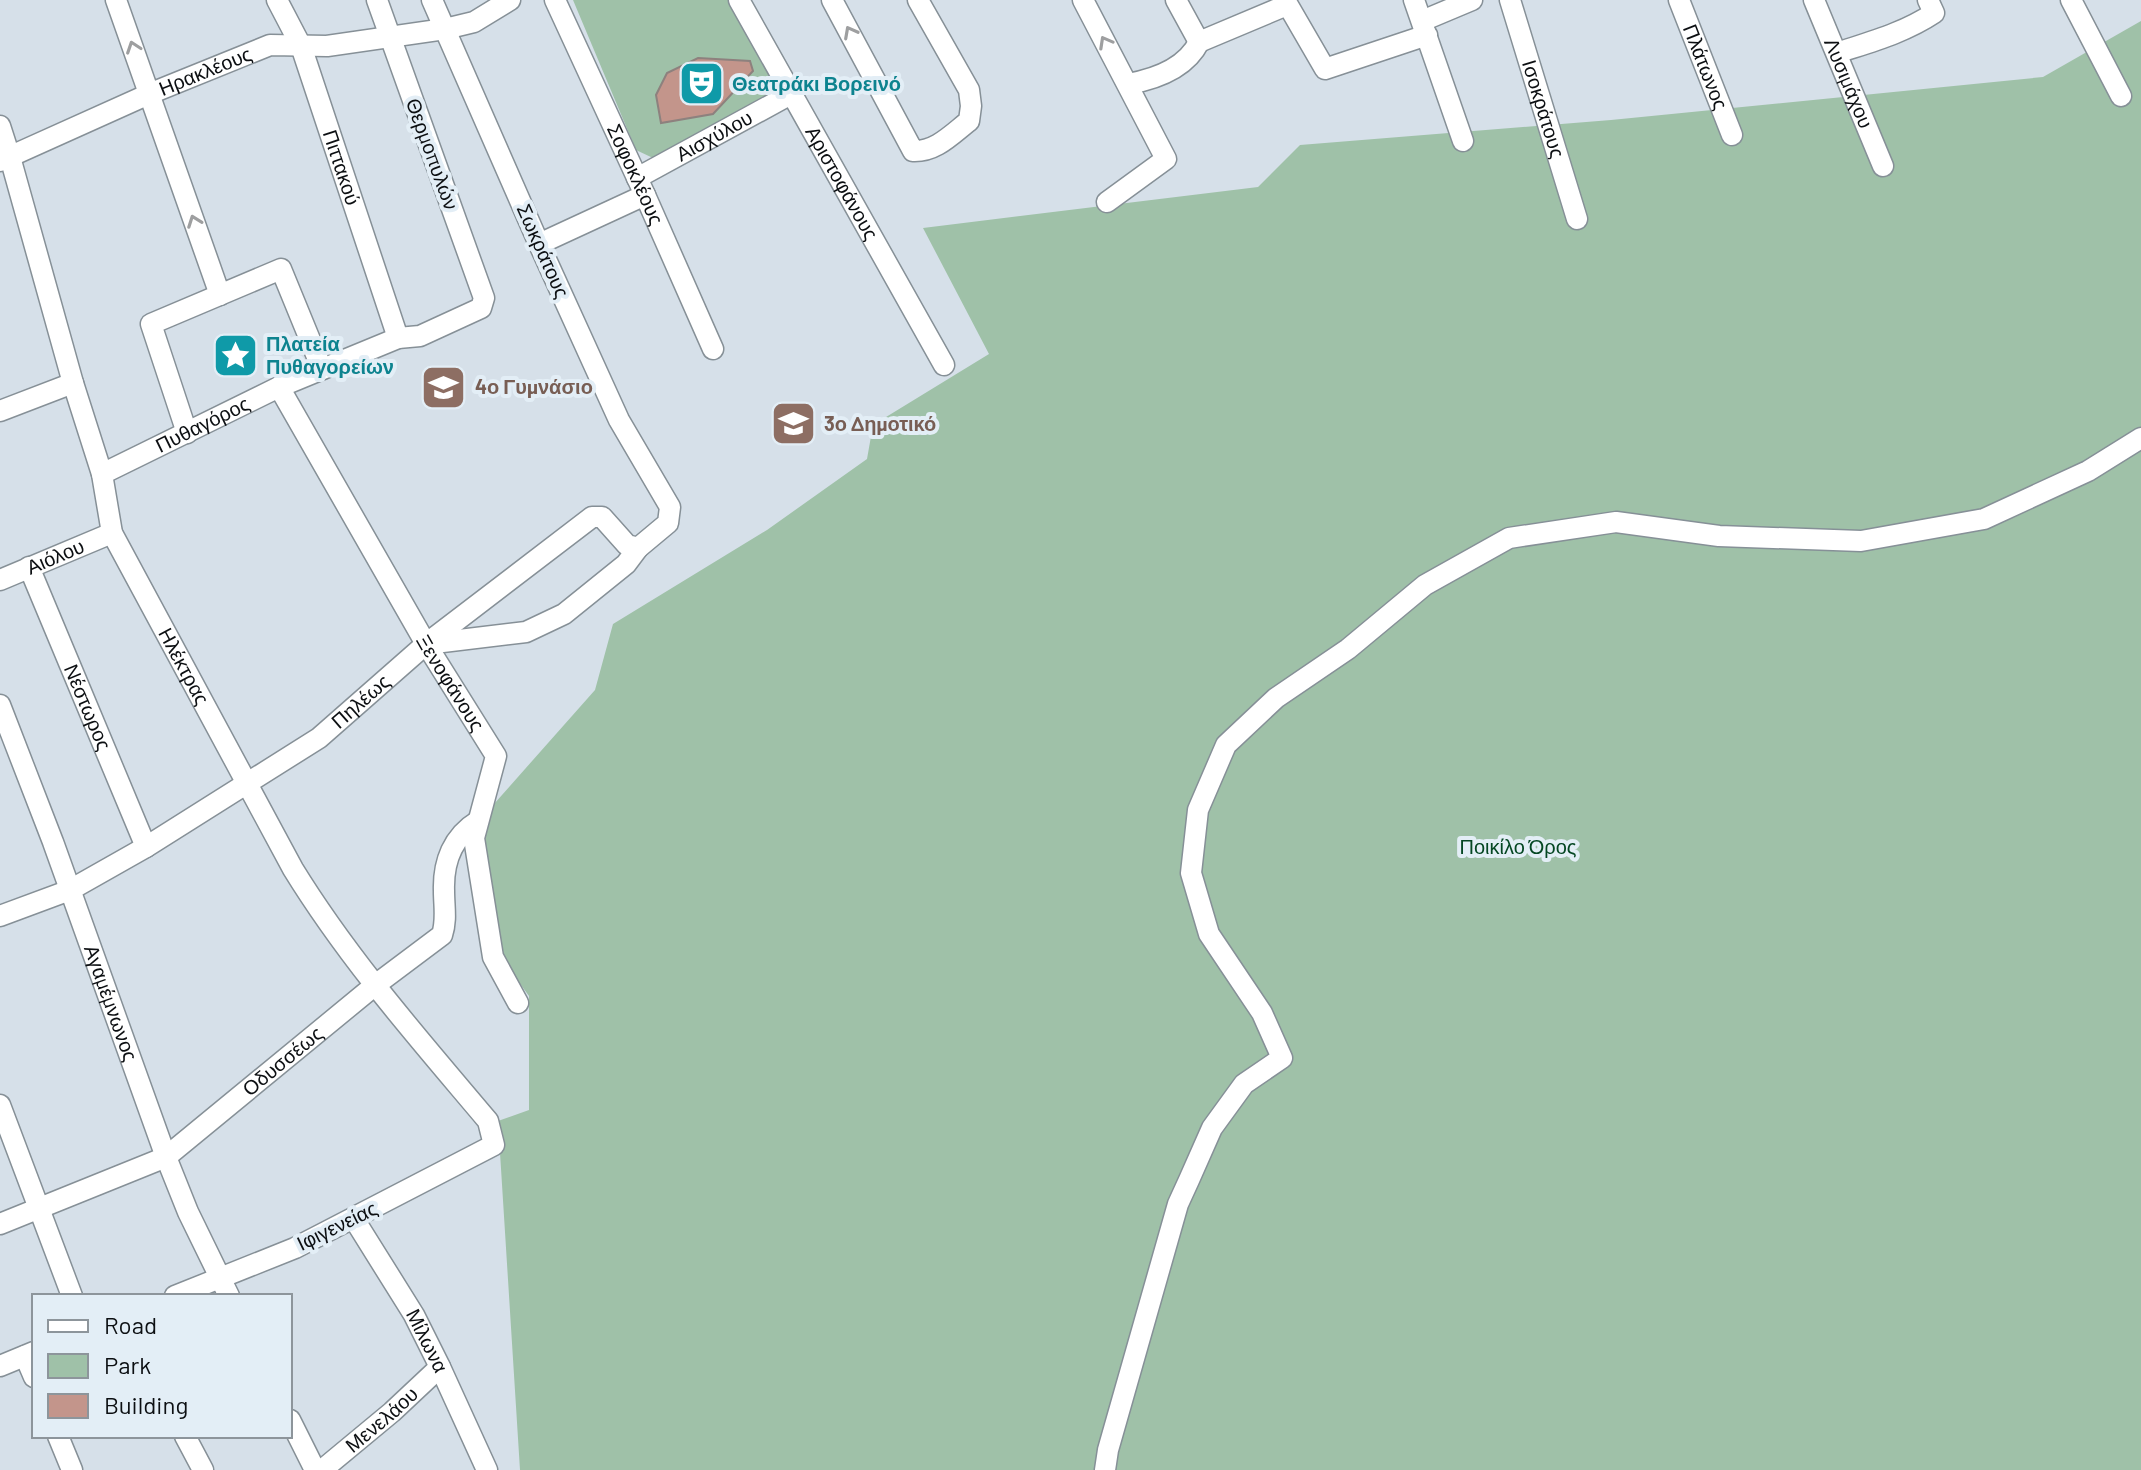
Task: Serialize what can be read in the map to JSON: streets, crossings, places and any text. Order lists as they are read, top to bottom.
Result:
{
  "streets": {
    "street": [
      "Πλάτωνος",
      "Ηρακλέους",
      "Λυσιμάχου",
      "Ισοκράτους",
      "Αισχύλου",
      "Θερμοπυλών",
      "Πιττακού",
      "Σοφοκλέους",
      "Αριστοφάνους",
      "Σωκράτους",
      "Πυθαγόρος",
      "Αιόλου",
      "Ηλέκτρας",
      "Ξενοφάνους",
      "Πηλέως",
      "Νέστωρος",
      "Αγαμέμνωνος",
      "Οδυσσέως",
      "Ιφιγενείας",
      "Μίλωνα",
      "Μενελάου"
    ]
  },
  "crossings": [
    ["Ηρακλέους", "Θερμοπυλών"],
    ["Ηρακλέους", "Πιττακού"],
    ["Ηρακλέους", "Σωκράτους"],
    ["Ηρακλέους", "Ηλέκτρας"],
    ["Αισχύλου", "Σοφοκλέους"],
    ["Αισχύλου", "Αριστοφάνους"],
    ["Αισχύλου", "Σωκράτους"],
    ["Θερμοπυλών", "Πυθαγόρος"],
    ["Πιττακού", "Πυθαγόρος"],
    ["Σωκράτους", "Πηλέως"],
    ["Πυθαγόρος", "Ηλέκτρας"],
    ["Πυθαγόρος", "Ξενοφάνους"],
    ["Αιόλου", "Ηλέκτρας"],
    ["Αιόλου", "Νέστωρος"],
    ["Ηλέκτρας", "Πηλέως"],
    ["Ηλέκτρας", "Οδυσσέως"],
    ["Ηλέκτρας", "Ιφιγενείας"],
    ["Ξενοφάνους", "Πηλέως"],
    ["Ξενοφάνους", "Οδυσσέως"],
    ["Πηλέως", "Νέστωρος"],
    ["Πηλέως", "Αγαμέμνωνος"],
    ["Αγαμέμνωνος", "Οδυσσέως"],
    ["Αγαμέμνωνος", "Ιφιγενείας"],
    ["Ιφιγενείας", "Μίλωνα"],
    ["Μίλωνα", "Μενελάου"]
  ],
  "parks": ["Ποικίλο Όρος"],
  "places": {
    "theatre": ["Θεατράκι Βορεινό"],
    "place": ["Πλατεία Πυθαγορείων"],
    "school or university": ["4ο Γυμνάσιο", "3ο Δημοτικό"]
  },
  "legend": ["Road", "Park", "Building"]
}
